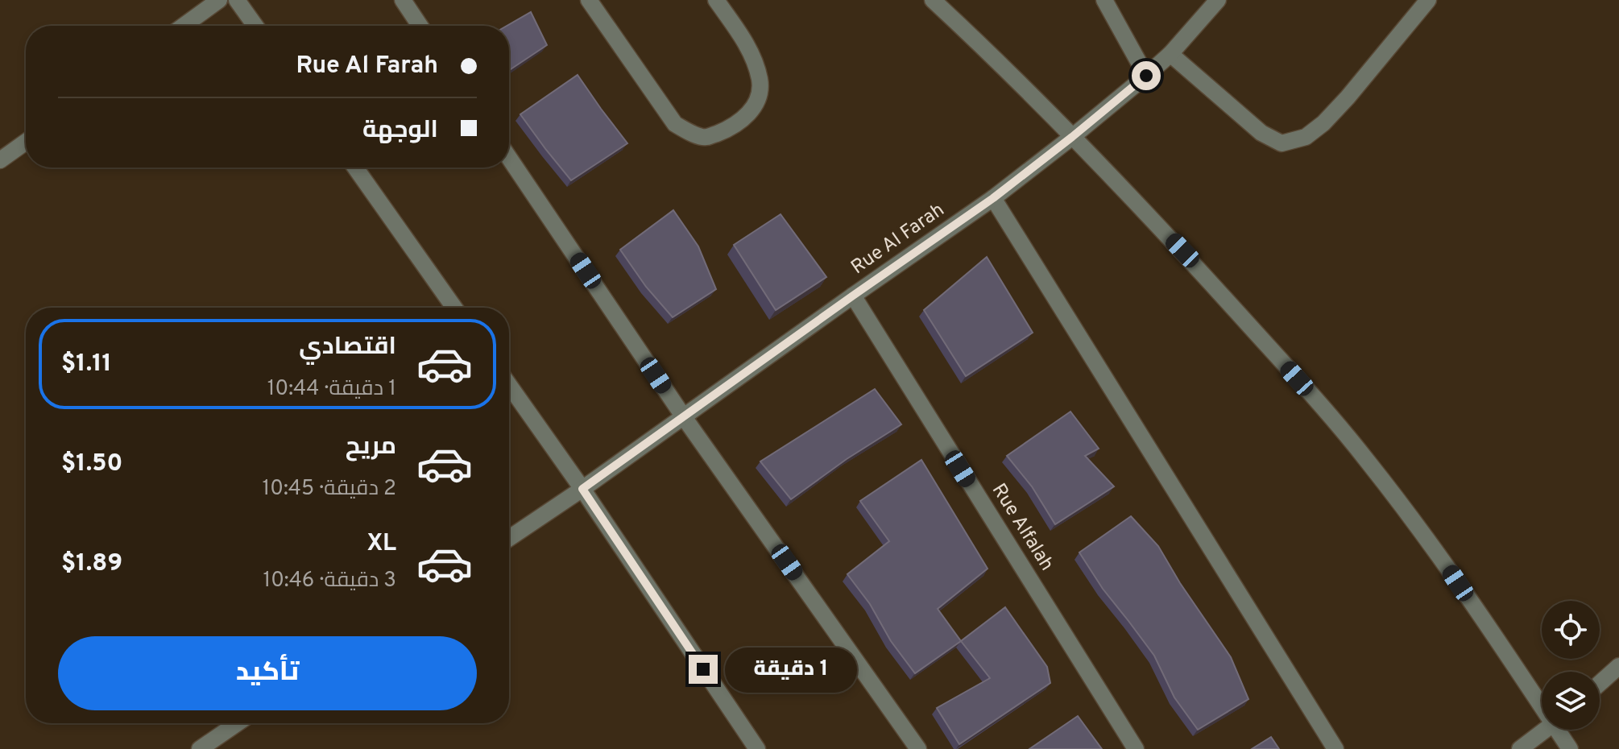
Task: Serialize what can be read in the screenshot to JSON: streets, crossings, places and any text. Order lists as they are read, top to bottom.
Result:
{
  "streets": {
    "street": ["Rue Al Farah", "Rue Alfalah"]
  },
  "crossings": [
    ["Rue Al Farah", "Rue Alfalah"]
  ],
  "page": {
    "banner": ["Rue Al Farah", "الوجهة"],
    "list": [
      {
        "name": "اقتصادي",
        "note": "1 دقيقة · 10:44",
        "value": "$1.11"
      },
      {
        "name": "مريح",
        "note": "2 دقيقة · 10:45",
        "value": "$1.50"
      },
      {
        "name": "XL",
        "note": "3 دقيقة · 10:46",
        "value": "$1.89"
      }
    ],
    "buttons": "تأكيد",
    "bubble": "1 دقيقة"
  }
}
